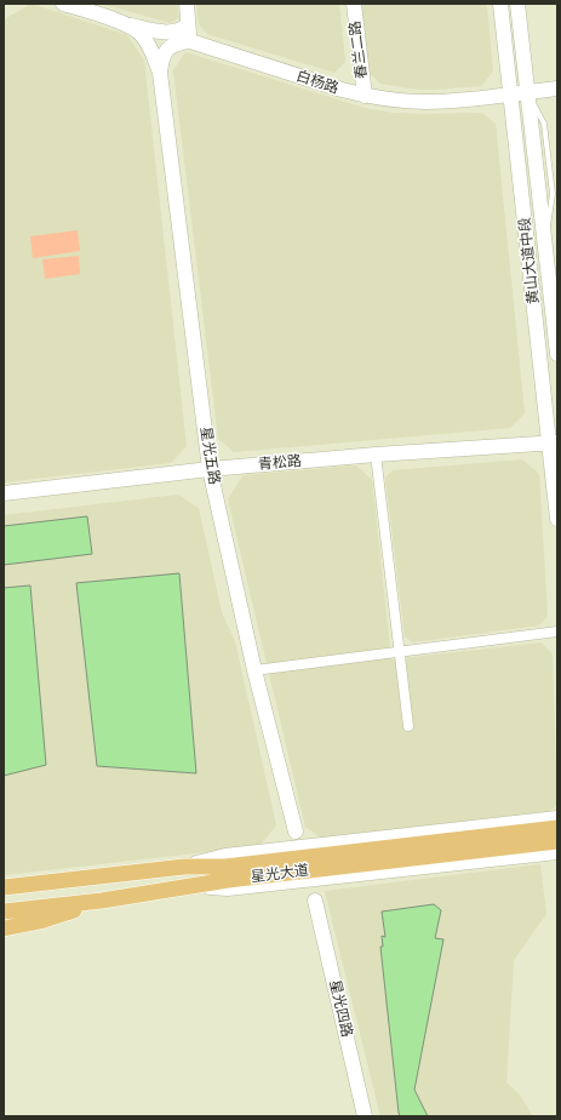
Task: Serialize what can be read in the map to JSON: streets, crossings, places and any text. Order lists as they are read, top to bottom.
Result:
{
  "streets": {
    "main road": ["星光大道"],
    "street": [
      "春兰二路",
      "白杨路",
      "黄山大道中段",
      "星光五路",
      "青松路",
      "星光四路"
    ]
  },
  "crossings": [
    ["春兰二路", "白杨路"],
    ["白杨路", "黄山大道中段"],
    ["黄山大道中段", "青松路"],
    ["星光五路", "青松路"]
  ]
}
